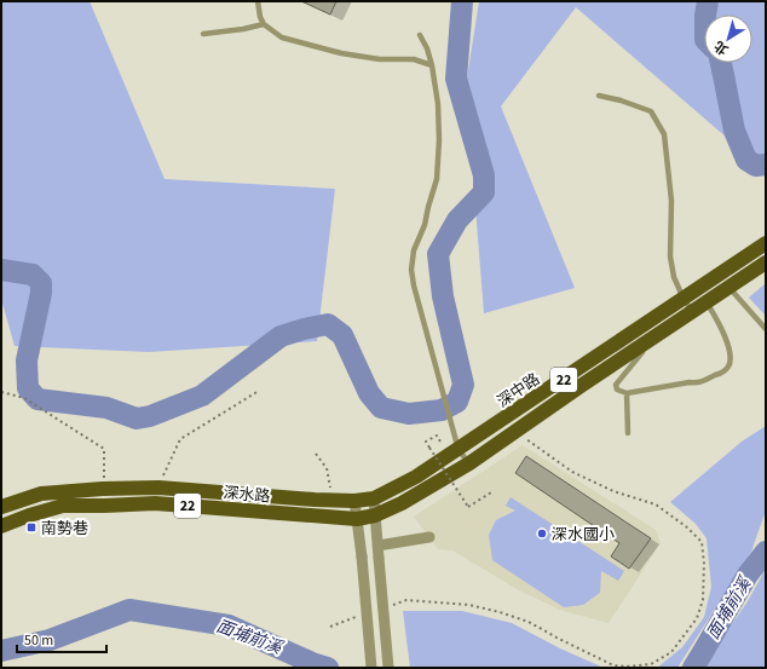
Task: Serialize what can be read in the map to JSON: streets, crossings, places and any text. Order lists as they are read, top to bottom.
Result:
{
  "streets": {
    "main road": ["22", "深中路", "深水路"]
  },
  "crossings": [
    ["深中路", "深水路"]
  ],
  "water": ["面埔前溪"],
  "places": {
    "transit": ["南勢巷"],
    "other": ["深水國小"]
  },
  "scale_bar": "50 m",
  "north": "bottom left"
}
